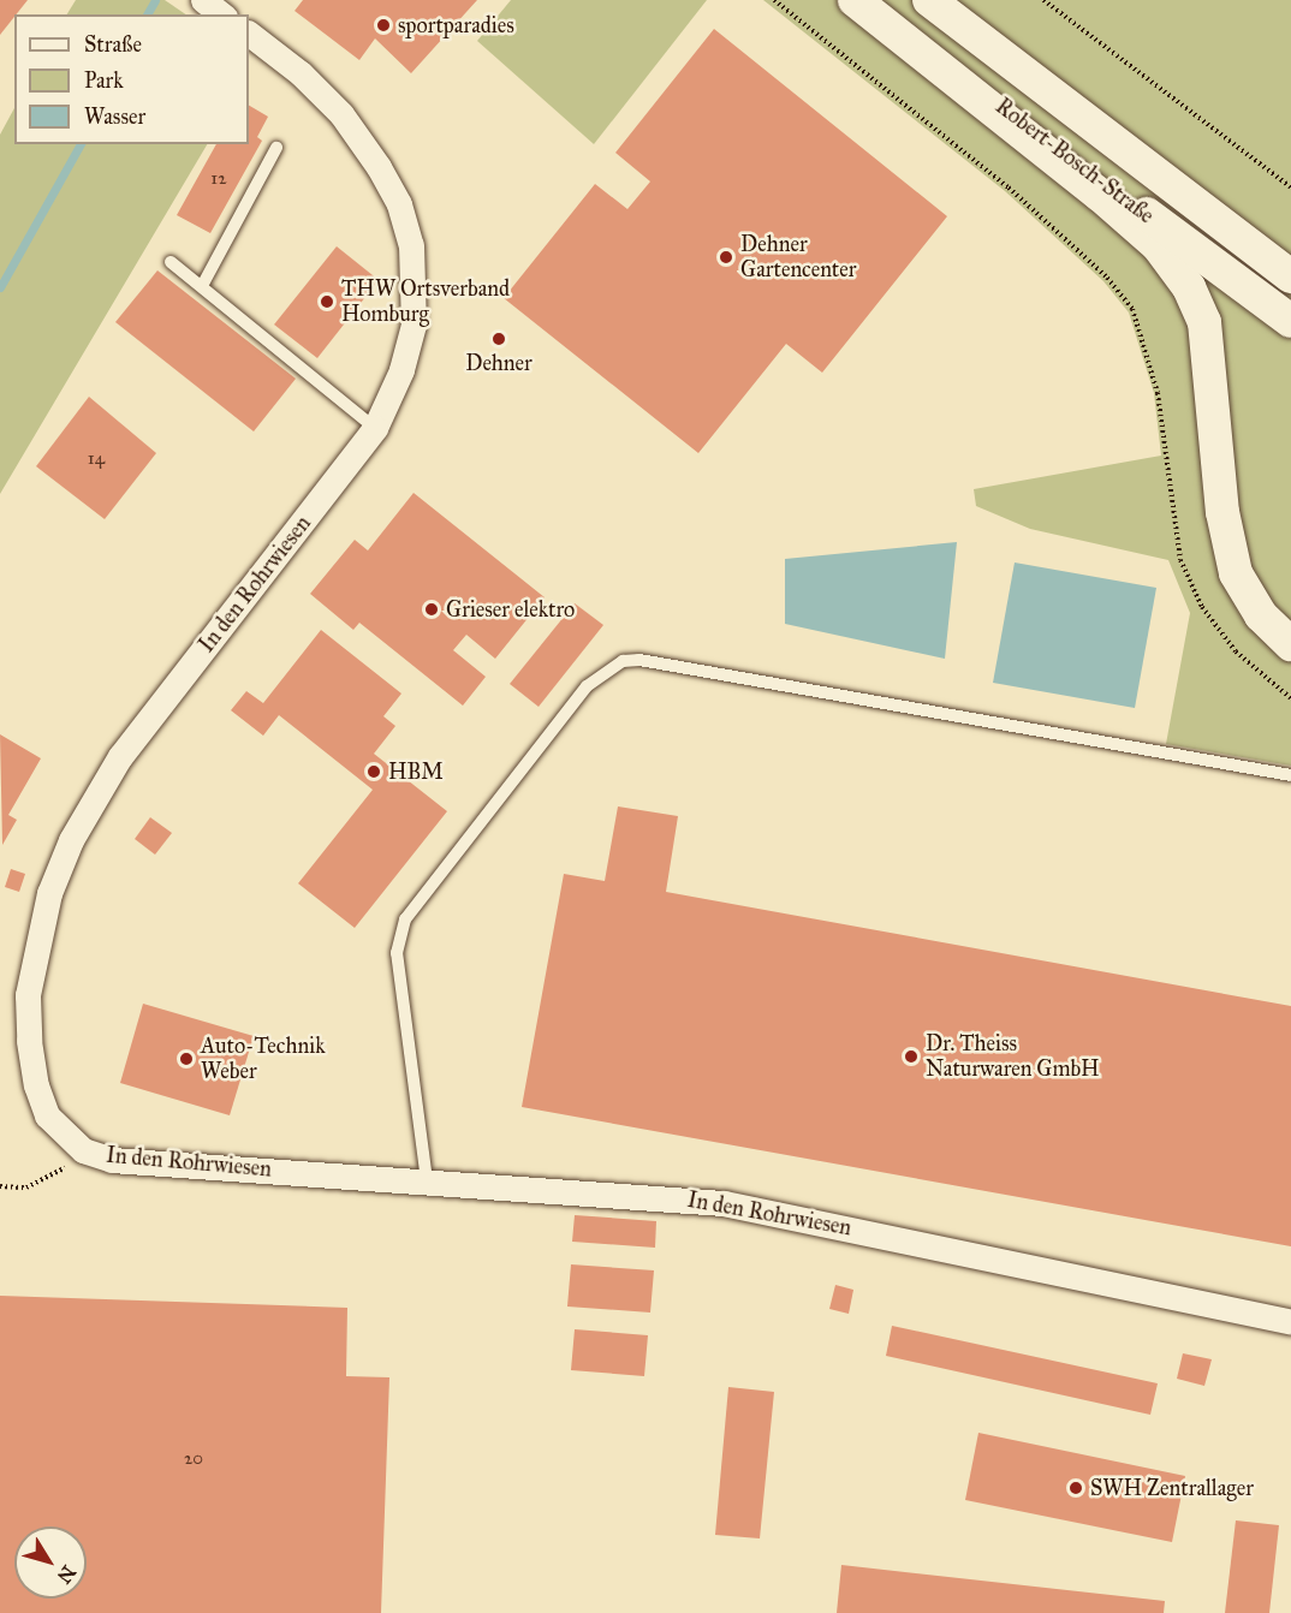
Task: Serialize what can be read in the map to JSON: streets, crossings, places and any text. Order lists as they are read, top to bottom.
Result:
{
  "streets": {
    "main road": ["Robert-Bosch-Straße"],
    "street": ["In den Rohrwiesen"]
  },
  "places": [
    "sportparadies",
    "Dehner Gartencenter",
    "THW Ortsverband Homburg",
    "Dehner",
    "Grieser elektro",
    "HBM",
    "Dr. Theiss Naturwaren GmbH",
    "Auto-Technik Weber",
    "SWH Zentrallager"
  ],
  "house_numbers": ["12", "14", "20"],
  "legend": ["Straße", "Park", "Wasser"],
  "north": "bottom right"
}
